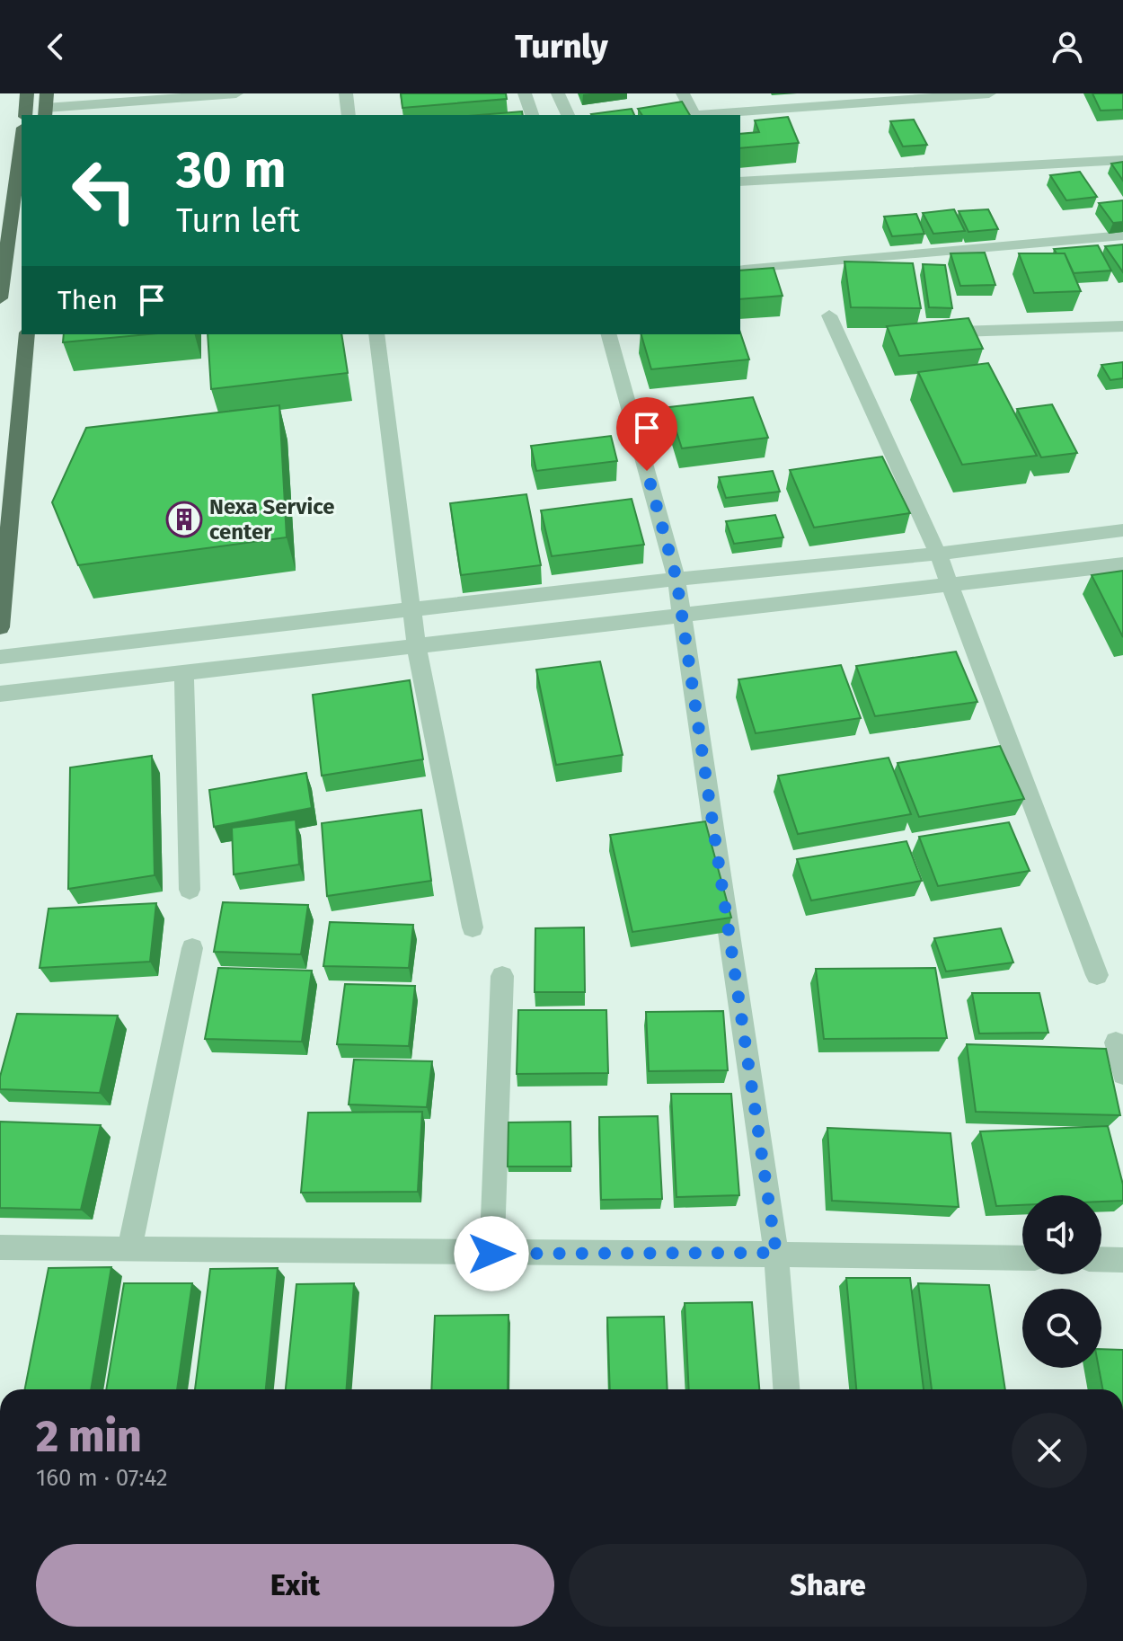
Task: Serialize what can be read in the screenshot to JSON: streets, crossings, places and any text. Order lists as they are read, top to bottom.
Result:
{
  "places": {
    "building": ["Nexa Service center"]
  },
  "page": {
    "header": "Turnly",
    "turn": ["30 m", "Turn left"],
    "then": "Then",
    "heading": ["2 min", "160 m · 07:42"],
    "buttons": ["Exit", "Share"]
  }
}
